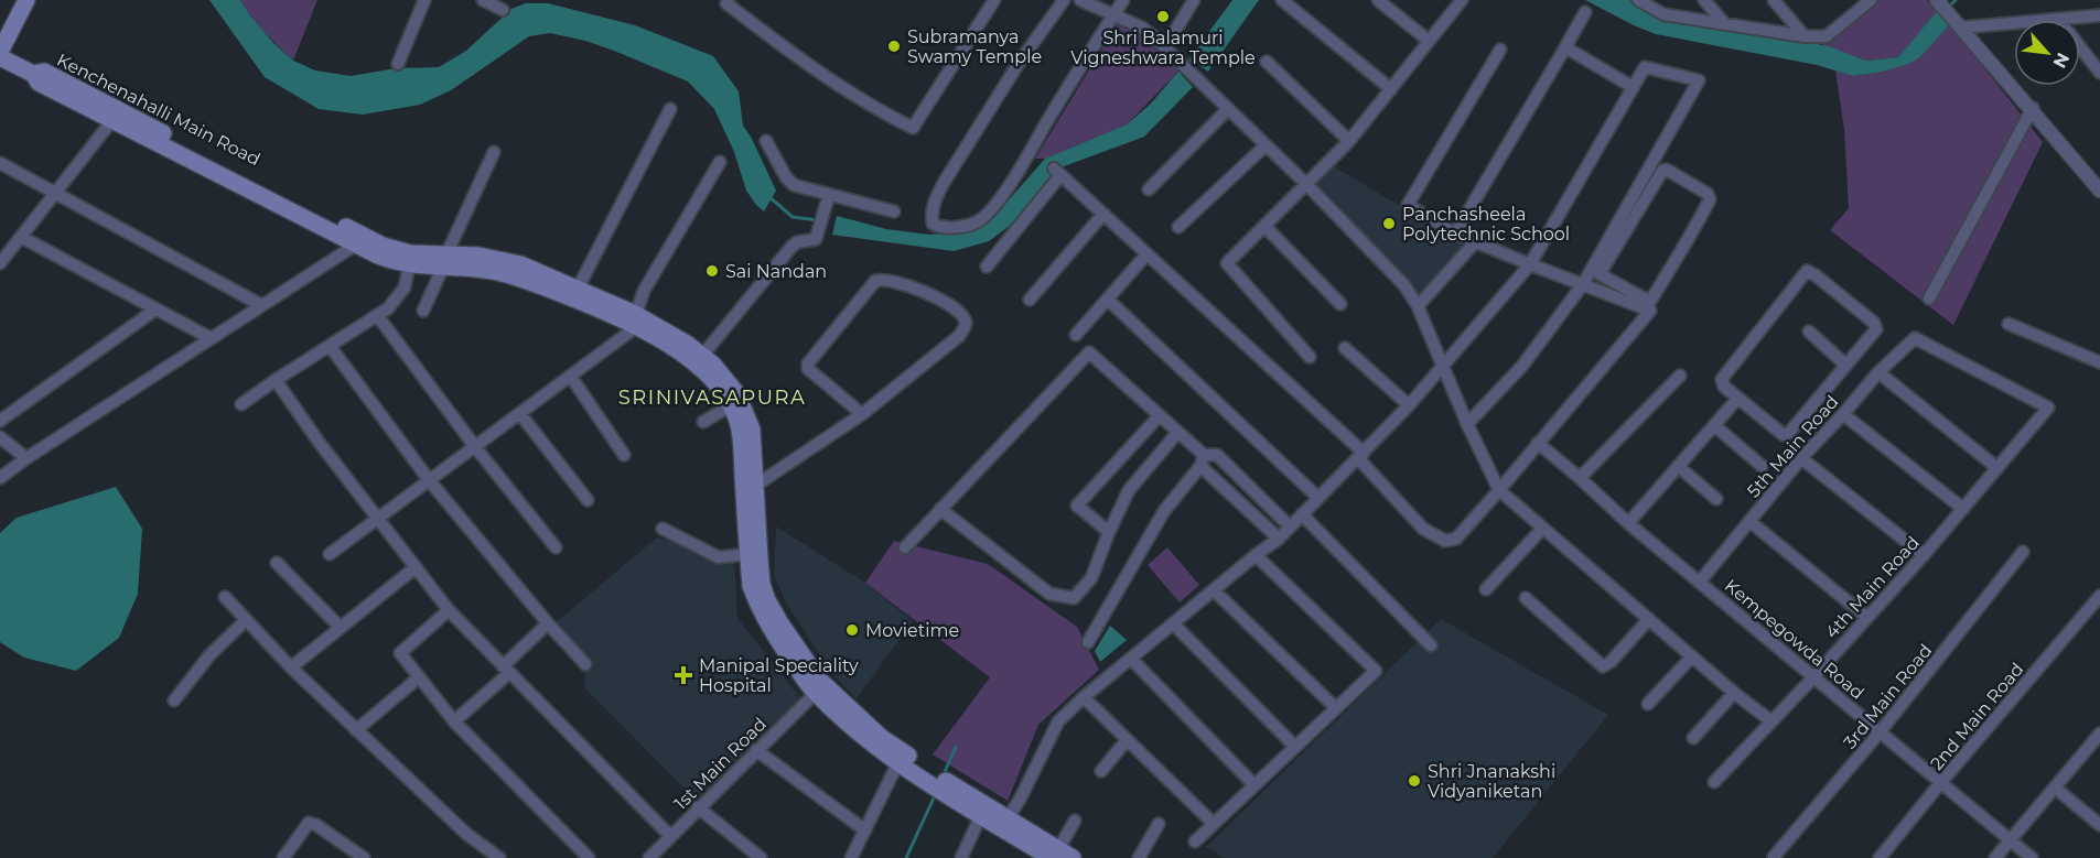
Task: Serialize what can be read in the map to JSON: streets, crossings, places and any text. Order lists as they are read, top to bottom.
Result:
{
  "streets": {
    "main road": ["Kenchenahalli Main Road"],
    "street": [
      "5th Main Road",
      "4th Main Road",
      "Kempegowda Road",
      "3rd Main Road",
      "2nd Main Road",
      "1st Main Road"
    ]
  },
  "crossings": [
    ["Kenchenahalli Main Road", "1st Main Road"],
    ["5th Main Road", "4th Main Road"],
    ["5th Main Road", "Kempegowda Road"],
    ["4th Main Road", "Kempegowda Road"],
    ["Kempegowda Road", "3rd Main Road"],
    ["Kempegowda Road", "2nd Main Road"]
  ],
  "districts": ["SRINIVASAPURA"],
  "places": {
    "other": [
      "Shri Balamuri Vigneshwara Temple",
      "Subramanya Swamy Temple",
      "Panchasheela Polytechnic School",
      "Sai Nandan",
      "Movietime",
      "Shri Jnanakshi Vidyaniketan"
    ],
    "health": ["Manipal Speciality Hospital"]
  },
  "north": "bottom right"
}
